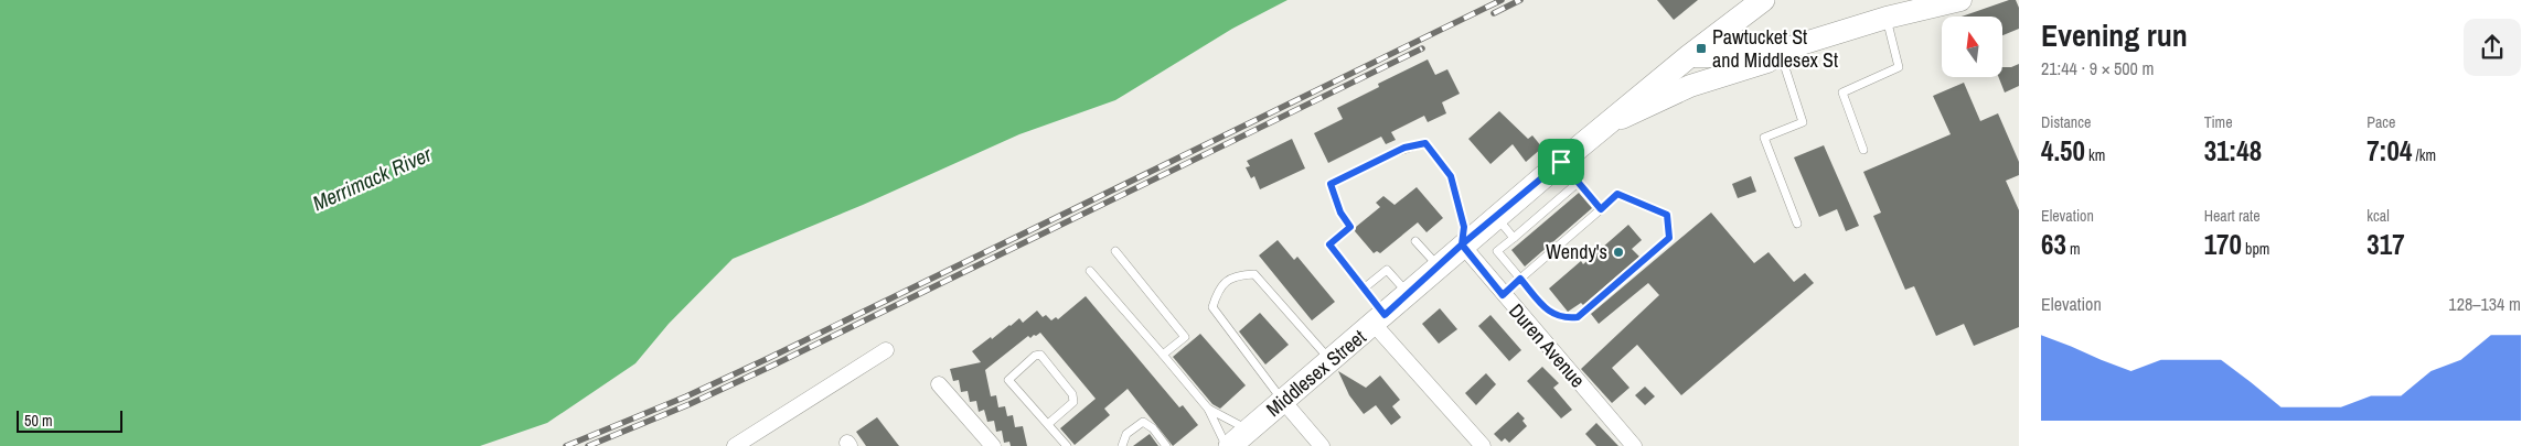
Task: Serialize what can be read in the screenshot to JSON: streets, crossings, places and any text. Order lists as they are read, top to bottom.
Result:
{
  "streets": {
    "main road": ["Middlesex Street"],
    "street": ["Duren Avenue"]
  },
  "crossings": [
    ["Duren Avenue", "Middlesex Street"]
  ],
  "water": ["Merrimack River"],
  "places": {
    "transit": ["Pawtucket St and Middlesex St"],
    "other": ["Wendy's"]
  },
  "scale_bar": "50 m",
  "north": "top",
  "page": {
    "heading": ["Evening run", "21:44 · 9 × 500 m"],
    "stats": [
      ["Distance", "4.50 km"],
      ["Time", "31:48"],
      ["Pace", "7:04 /km"],
      ["Elevation", "63 m"],
      ["Heart rate", "170 bpm"],
      ["kcal", "317"]
    ],
    "chart": ["Elevation", "128–134 m"],
    "scale": "50 m"
  }
}
